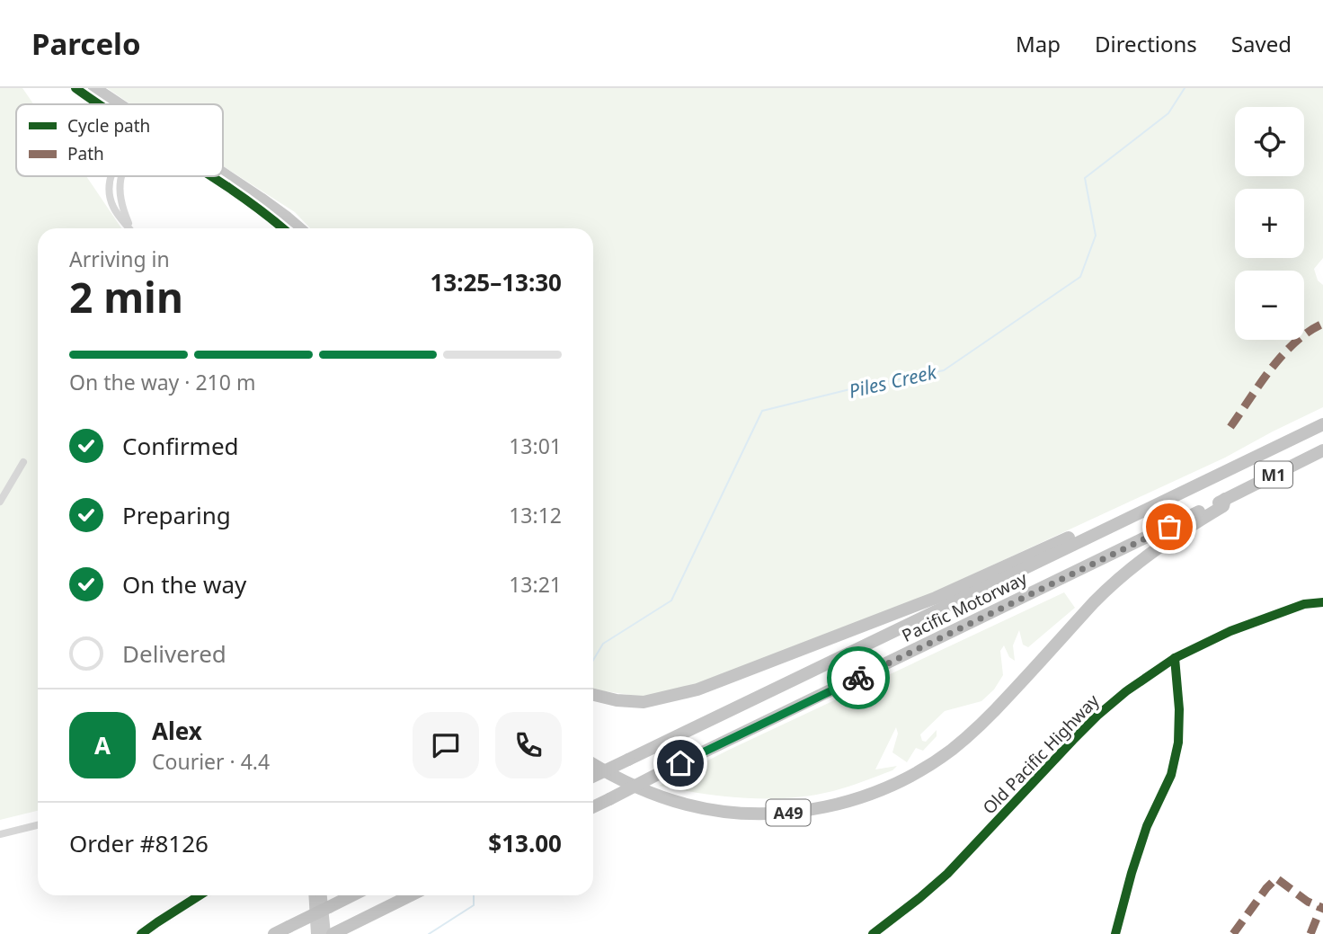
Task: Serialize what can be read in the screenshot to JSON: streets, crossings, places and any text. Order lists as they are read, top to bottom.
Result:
{
  "streets": {
    "highway": ["M1", "Pacific Motorway", "A49"],
    "main road": ["Old Pacific Highway"]
  },
  "crossings": [
    ["Pacific Motorway", "A49"]
  ],
  "water": ["Piles Creek"],
  "legend": ["Cycle path", "Path"],
  "page": {
    "header": "Parcelo",
    "nav": ["Map", "Directions", "Saved"],
    "map_buttons": ["+", "−"],
    "heading": ["2 min", "Arriving in", "13:25–13:30"],
    "panel": [
      "Alex",
      "Courier · 4.4",
      "Order #8126",
      "$13.00"
    ],
    "bar": "On the way · 210 m",
    "list": [
      ["Confirmed", "13:01"],
      ["Preparing", "13:12"],
      ["On the way", "13:21"],
      "Delivered"
    ],
    "round": "A"
  }
}
